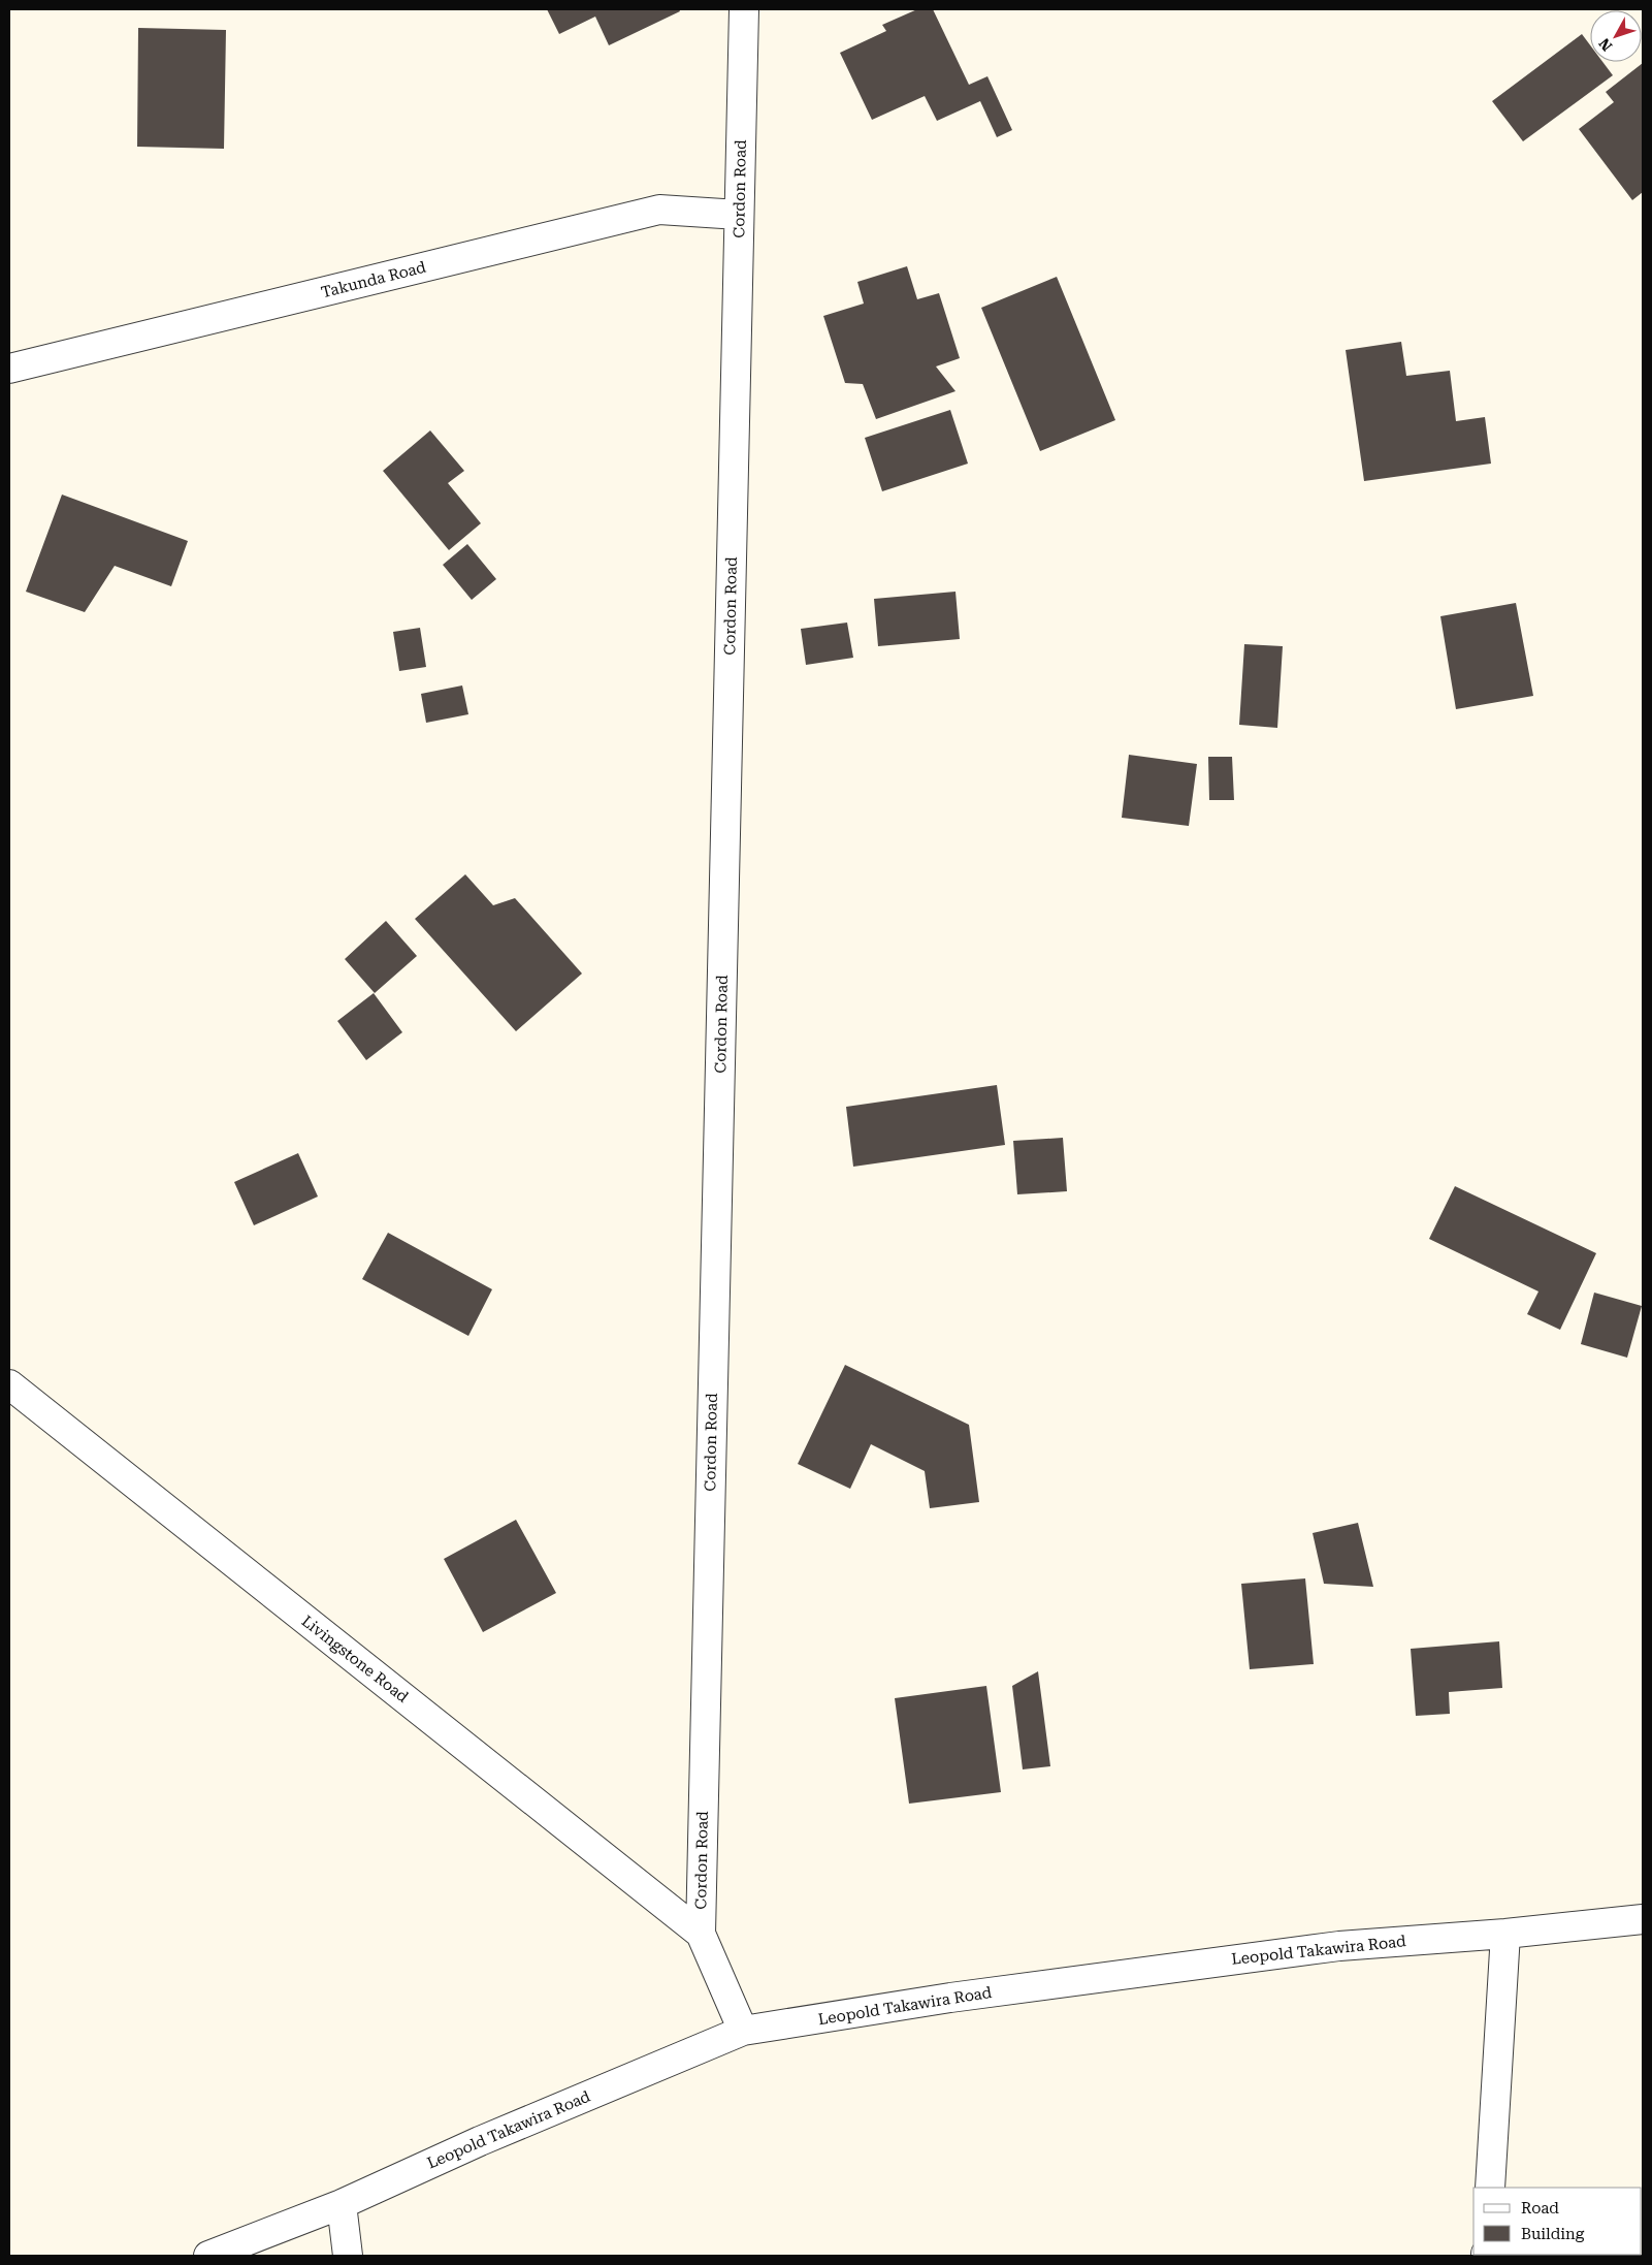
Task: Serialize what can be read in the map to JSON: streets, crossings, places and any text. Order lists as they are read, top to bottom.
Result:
{
  "streets": {
    "street": [
      "Cordon Road",
      "Takunda Road",
      "Livingstone Road",
      "Leopold Takawira Road"
    ]
  },
  "crossings": [
    ["Cordon Road", "Takunda Road"],
    ["Cordon Road", "Livingstone Road"],
    ["Cordon Road", "Leopold Takawira Road"]
  ],
  "legend": ["Road", "Building"],
  "north": "bottom left"
}
